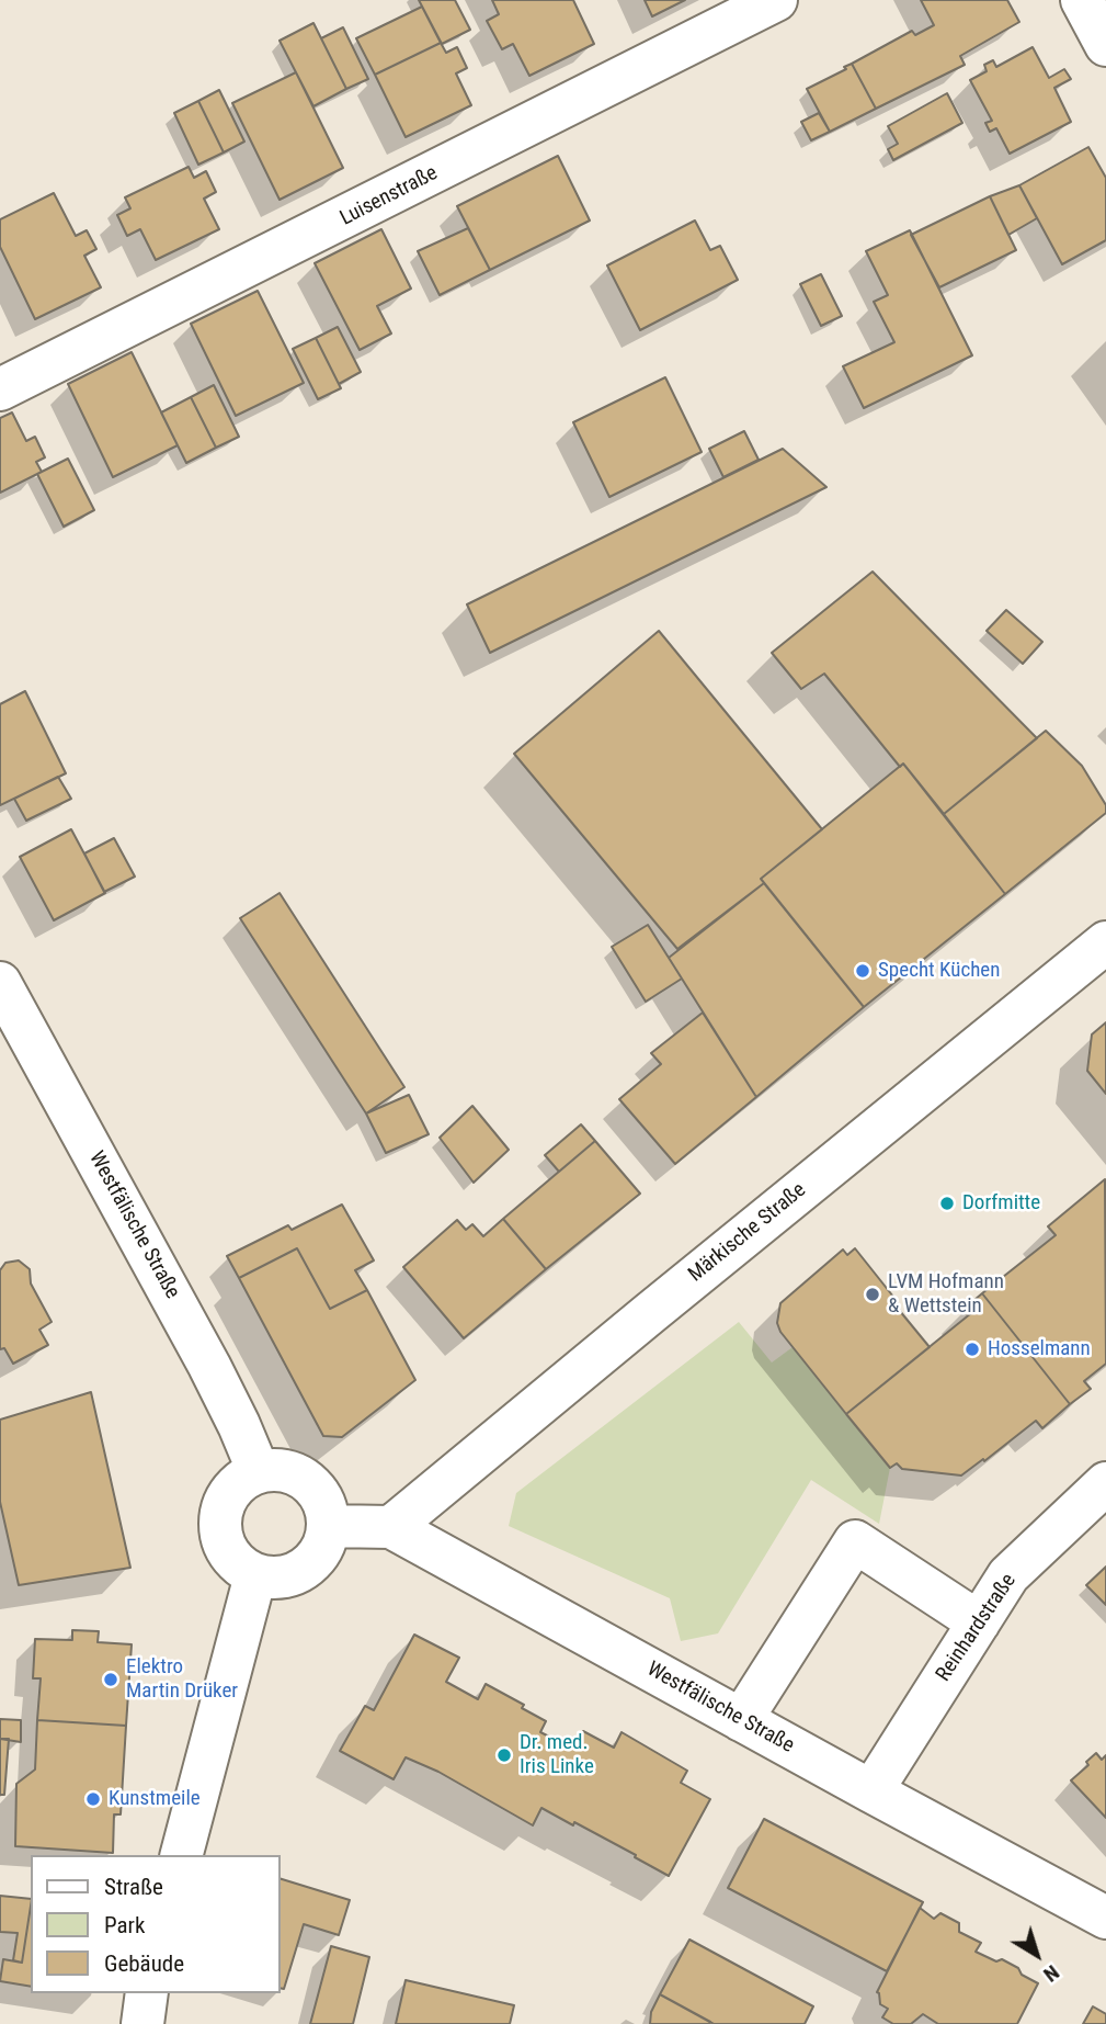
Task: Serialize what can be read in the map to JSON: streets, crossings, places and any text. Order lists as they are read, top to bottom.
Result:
{
  "streets": {
    "street": [
      "Luisenstraße",
      "Westfälische Straße",
      "Märkische Straße",
      "Reinhardstraße"
    ]
  },
  "crossings": [
    ["Westfälische Straße", "Märkische Straße"],
    ["Westfälische Straße", "Reinhardstraße"]
  ],
  "places": [
    "Specht Küchen",
    "Dorfmitte",
    "LVM Hofmann & Wettstein",
    "Hosselmann",
    "Elektro Martin Drüker",
    "Dr. med. Iris Linke",
    "Kunstmeile"
  ],
  "legend": ["Straße", "Park", "Gebäude"],
  "north": "bottom right"
}
